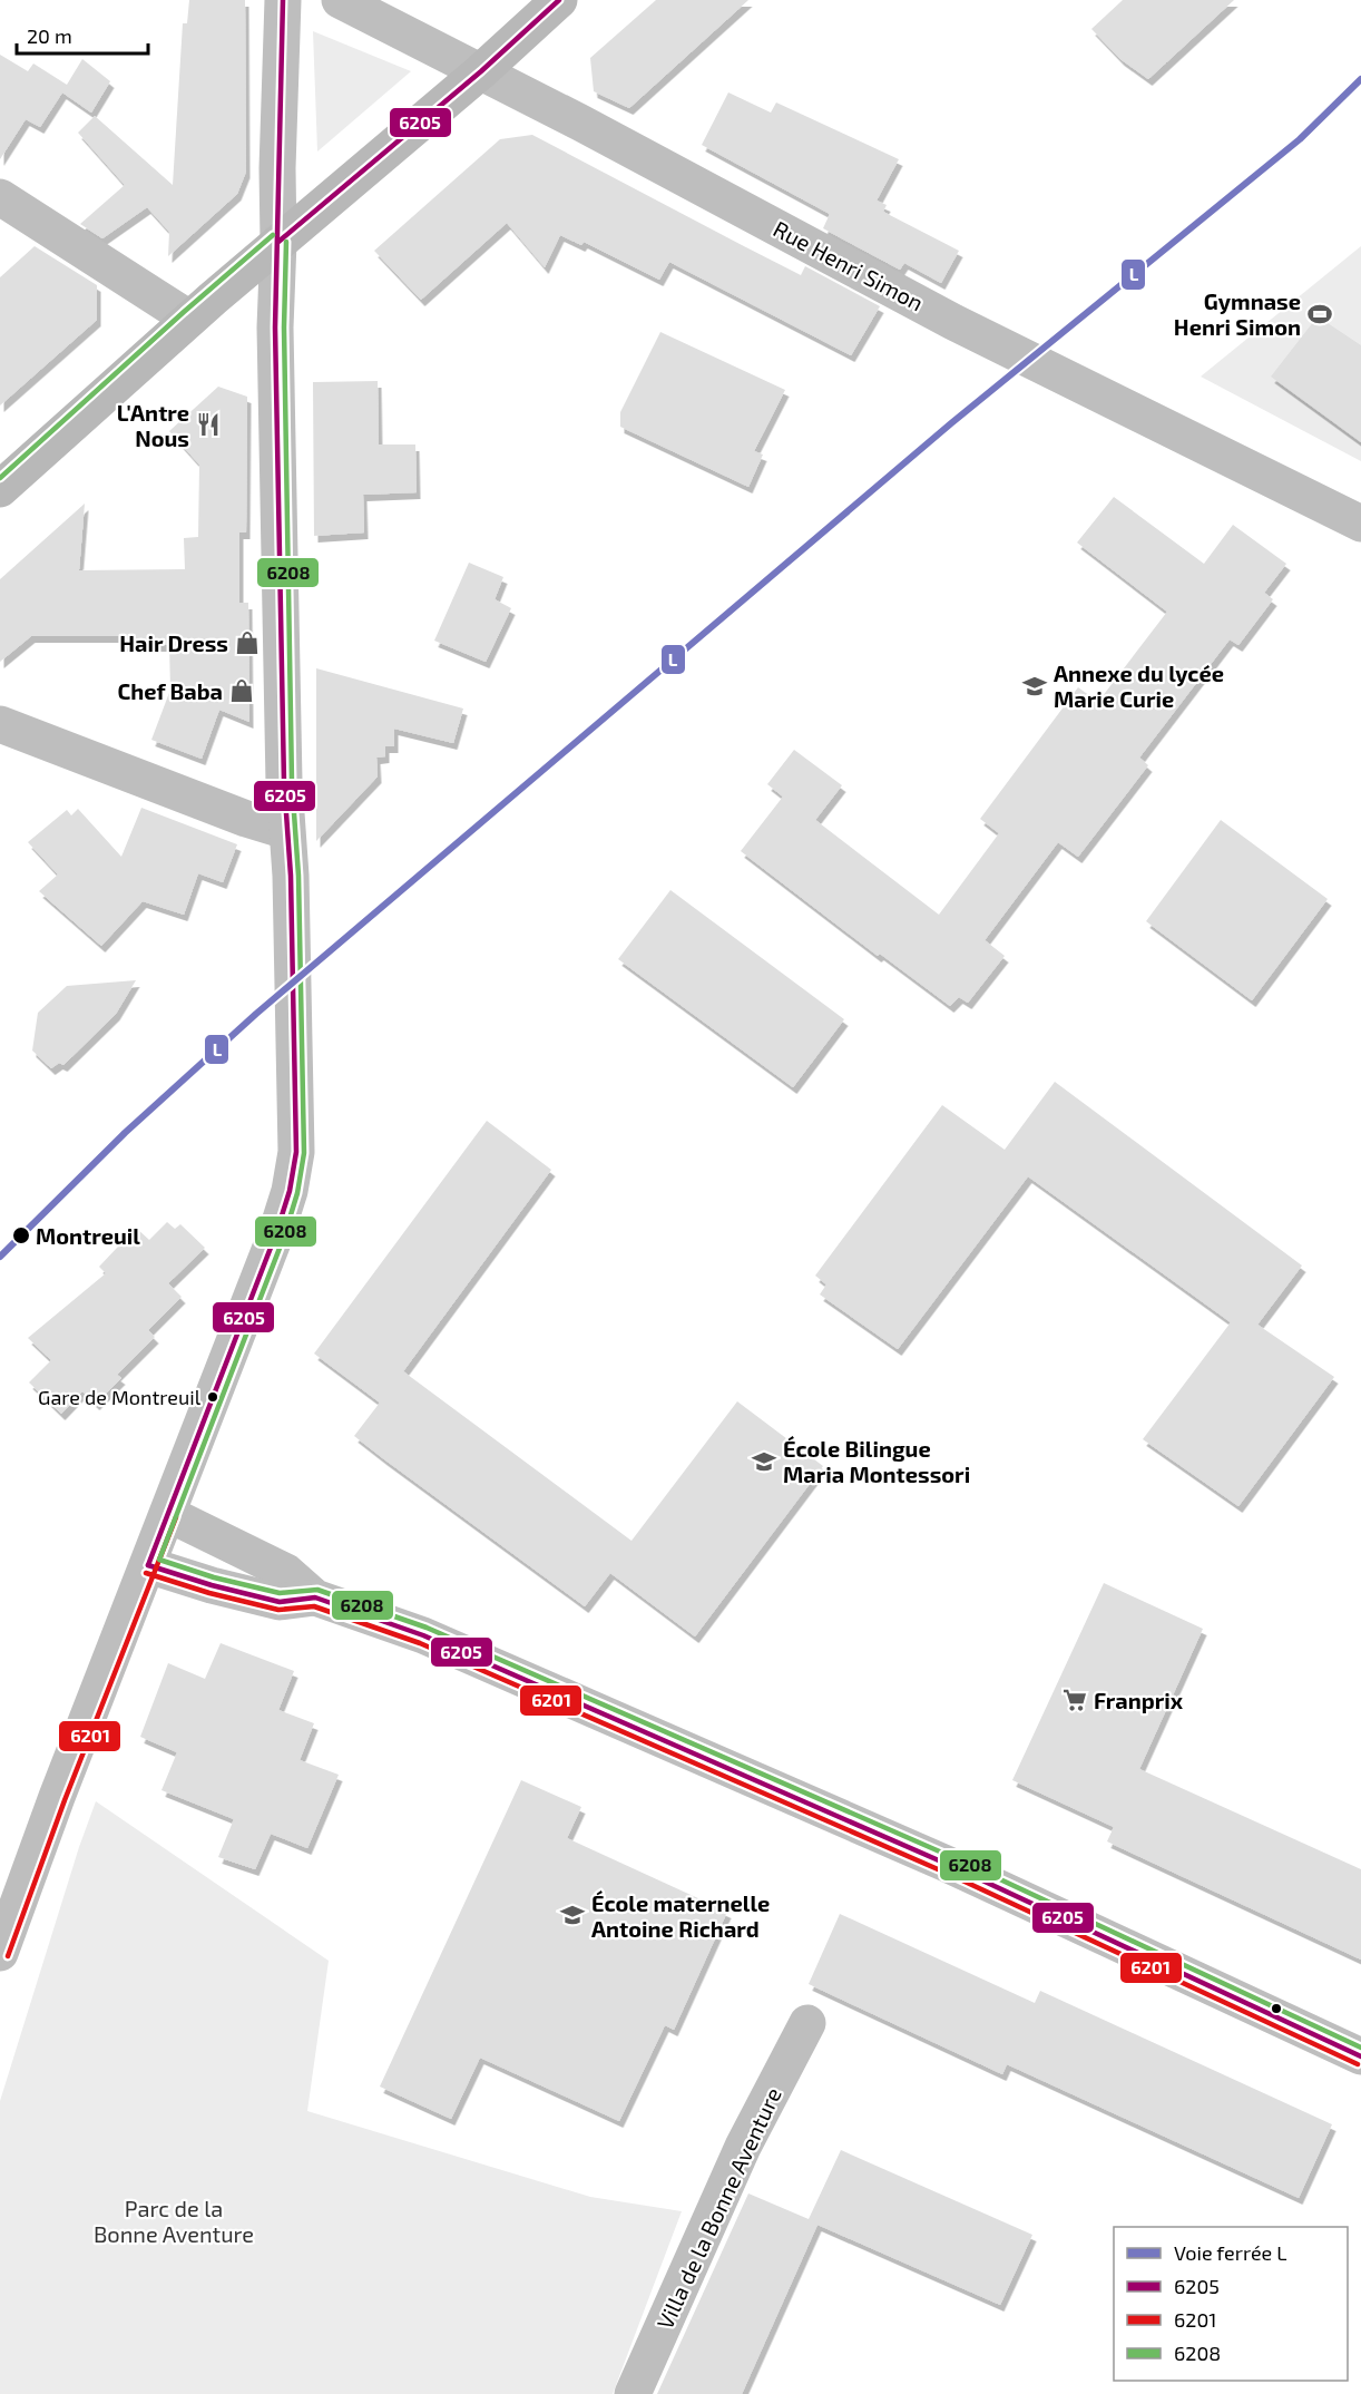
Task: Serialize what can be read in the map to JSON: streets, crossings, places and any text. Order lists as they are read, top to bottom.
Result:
{
  "streets": {
    "street": ["Rue Henri Simon", "Villa de la Bonne Aventure"]
  },
  "parks": ["Parc de la Bonne Aventure"],
  "places": {
    "sports": ["Gymnase Henri Simon"],
    "restaurant": ["L'Antre Nous"],
    "shop": ["Hair Dress", "Chef Baba"],
    "school or university": ["Annexe du lycée Marie Curie", "École Bilingue Maria Montessori", "École maternelle Antoine Richard"],
    "other": ["Montreuil", "Gare de Montreuil"],
    "supermarket": ["Franprix"]
  },
  "lines": [
    "transit line 6205",
    "rail line L",
    "transit line 6208",
    "transit line 6201"
  ],
  "legend": [
    "Voie ferrée L",
    "6205",
    "6201",
    "6208"
  ],
  "scale_bar": "20 m"
}
